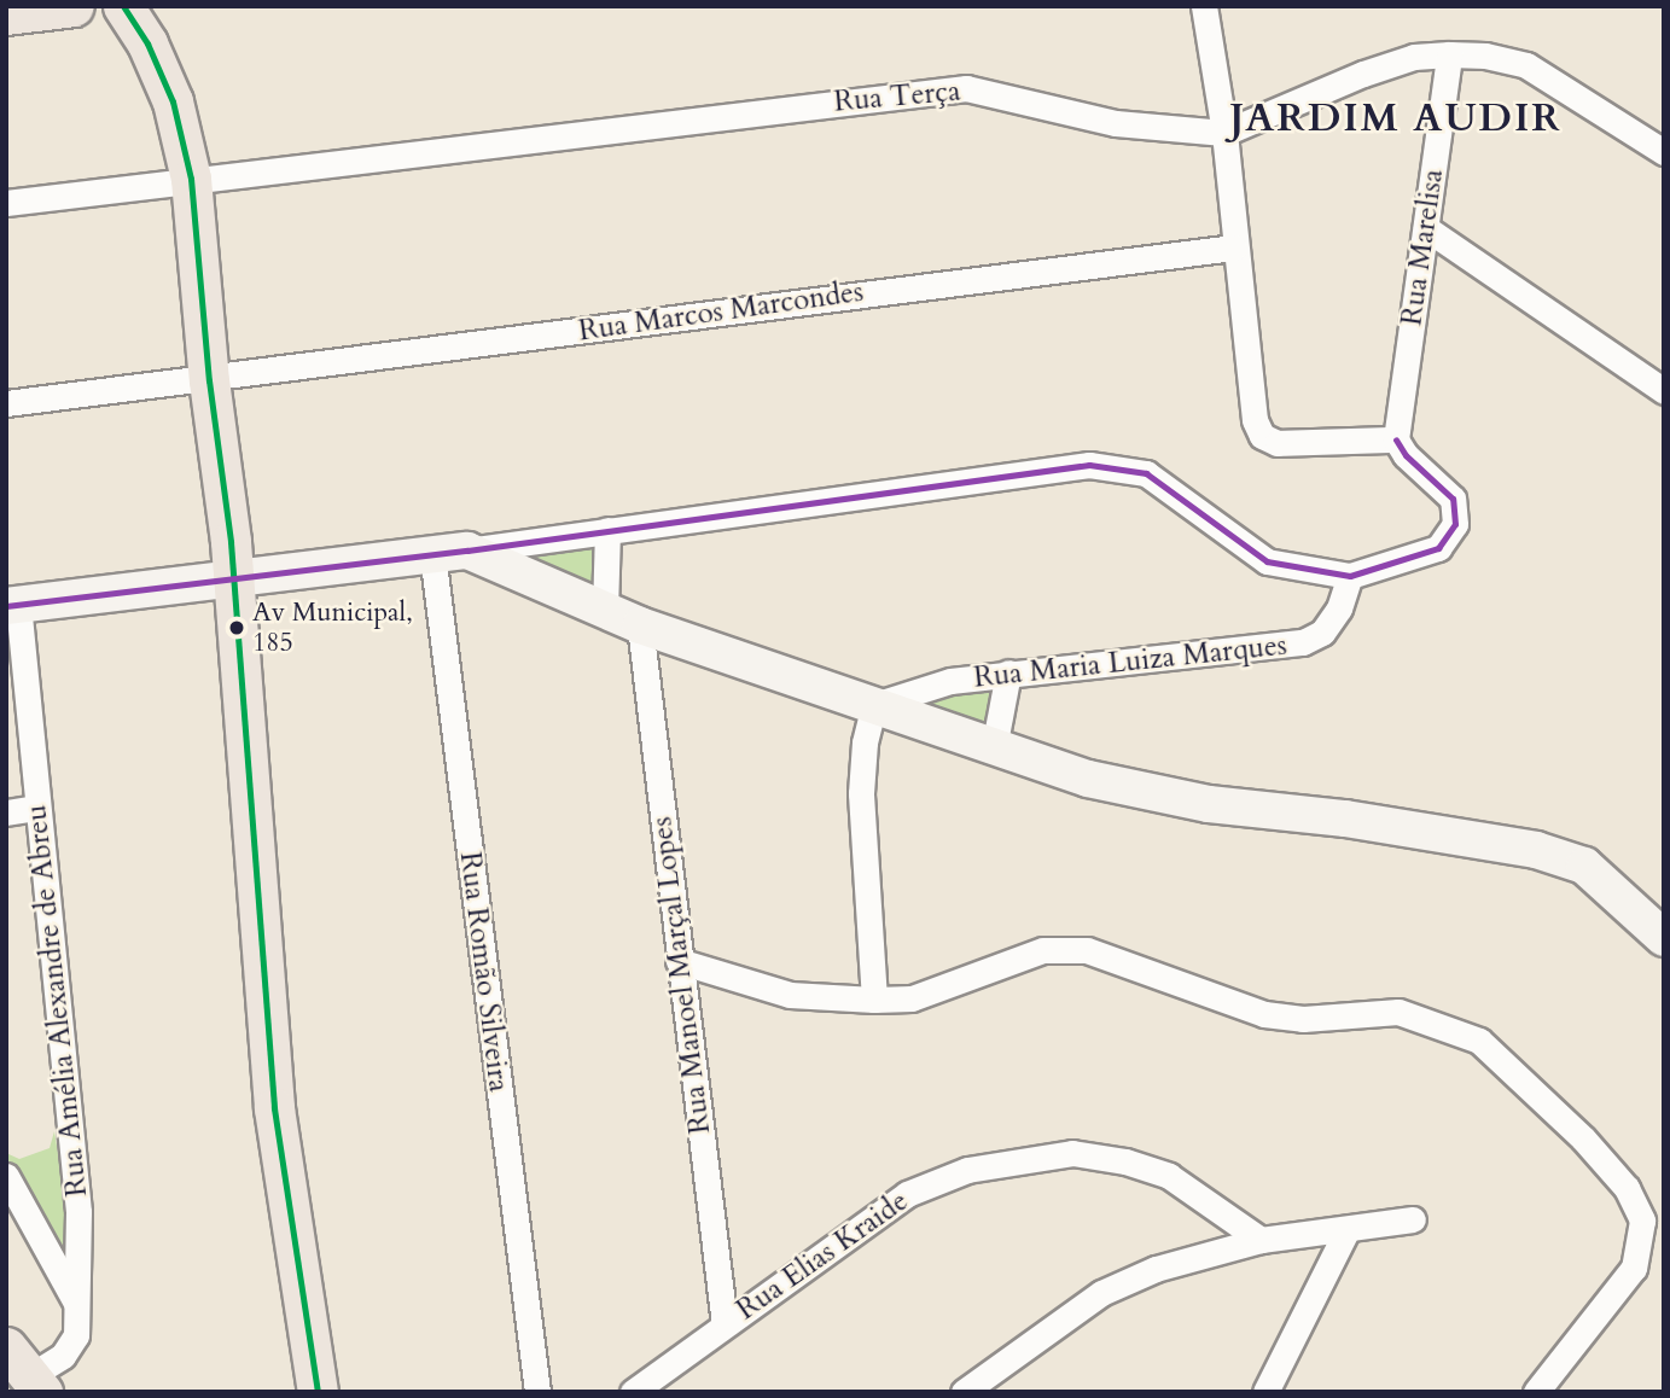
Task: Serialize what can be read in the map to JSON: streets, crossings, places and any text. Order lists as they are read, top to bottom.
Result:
{
  "streets": {
    "street": [
      "Rua Terça",
      "Rua Marelisa",
      "Rua Marcos Marcondes",
      "Rua Maria Luiza Marques",
      "Rua Romão Silveira",
      "Rua Manoel Marçal Lopes",
      "Rua Amélia Alexandre de Abreu",
      "Rua Elias Kraide"
    ]
  },
  "crossings": [
    ["Rua Terça", "Rua Marelisa"],
    ["Rua Manoel Marçal Lopes", "Rua Elias Kraide"]
  ],
  "districts": ["JARDIM AUDIR"],
  "places": ["Av Municipal, 185"]
}
